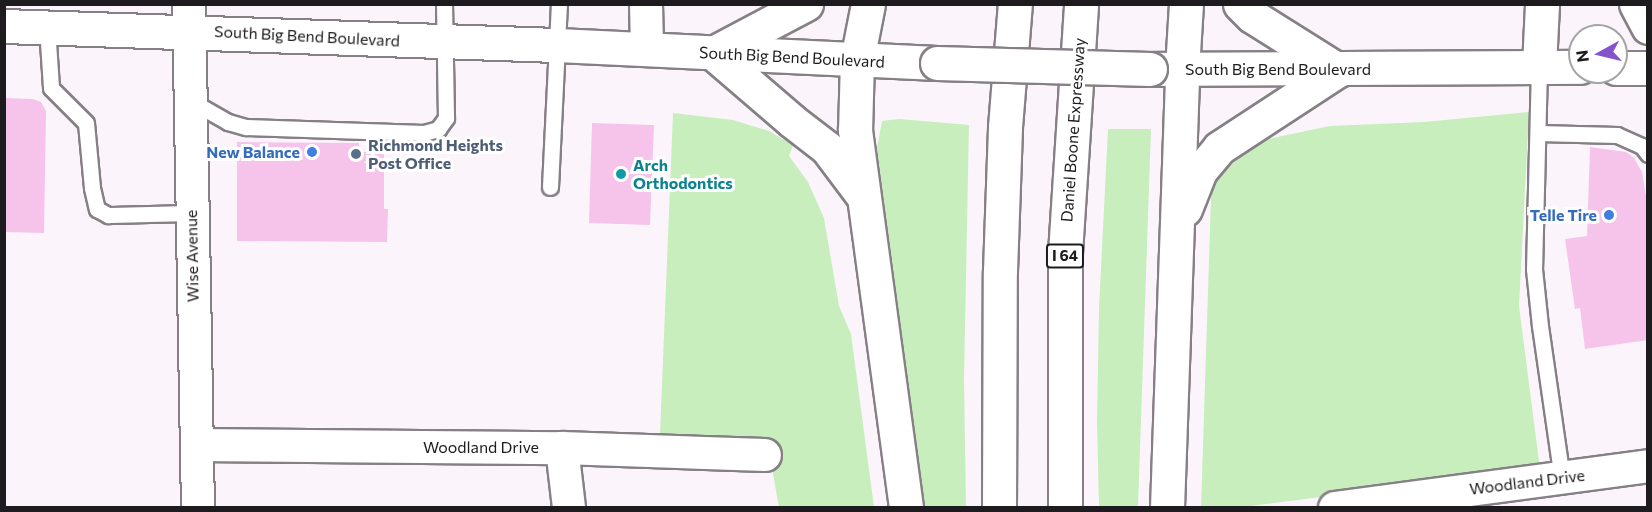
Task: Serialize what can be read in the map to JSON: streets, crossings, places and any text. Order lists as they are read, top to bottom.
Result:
{
  "streets": {
    "main road": ["South Big Bend Boulevard", "Daniel Boone Expressway", "I 64"],
    "street": ["Wise Avenue", "Woodland Drive"]
  },
  "crossings": [
    ["South Big Bend Boulevard", "Wise Avenue"],
    ["Wise Avenue", "Woodland Drive"]
  ],
  "places": [
    "New Balance",
    "Richmond Heights Post Office",
    "Arch Orthodontics",
    "Telle Tire"
  ],
  "north": "left"
}
